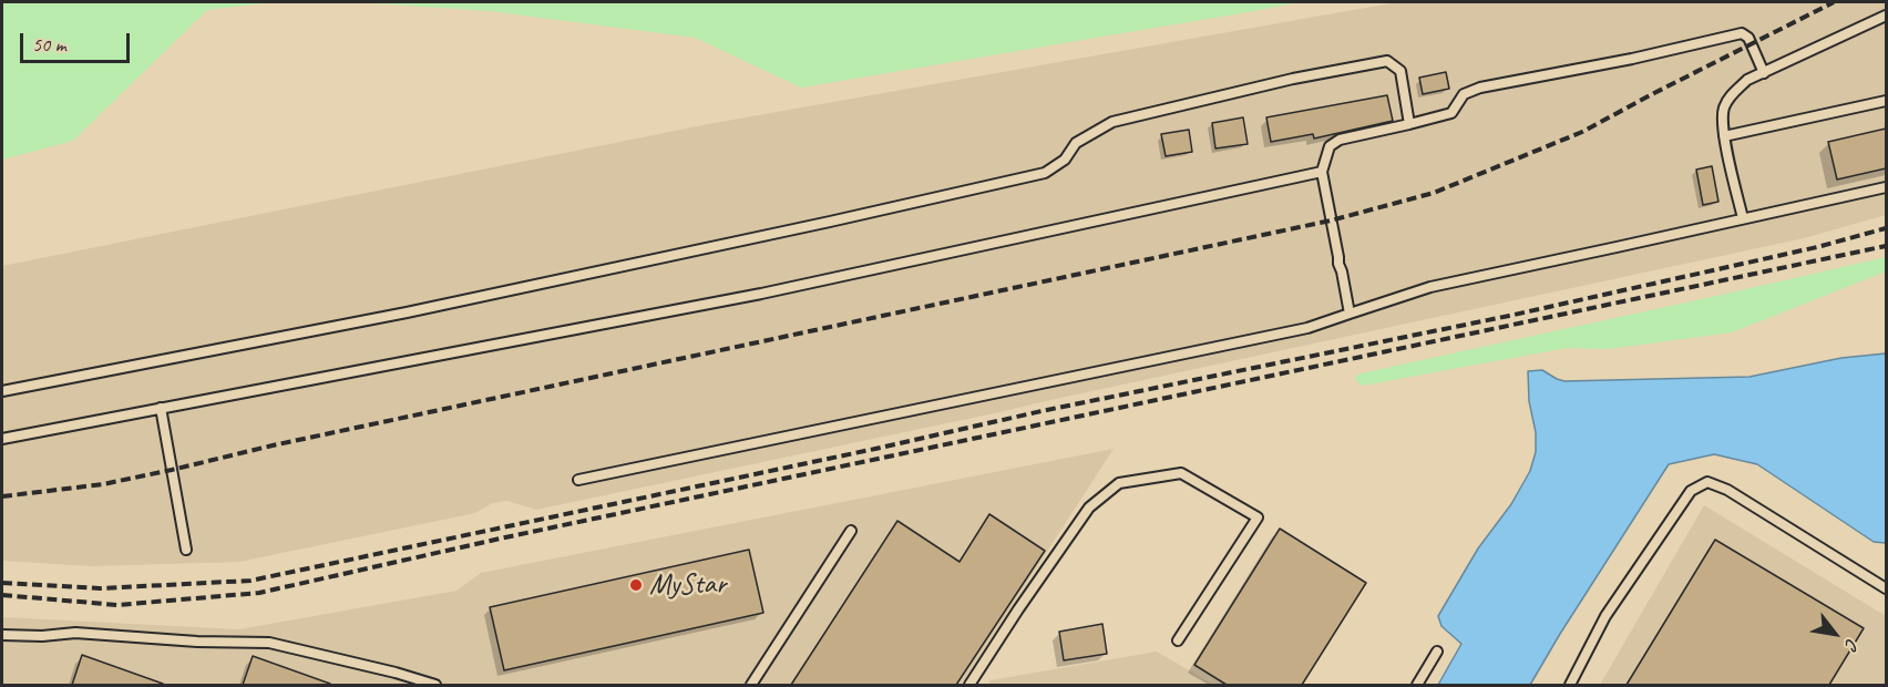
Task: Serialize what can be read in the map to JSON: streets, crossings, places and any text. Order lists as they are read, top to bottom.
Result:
{
  "places": ["MyStar"],
  "scale_bar": "50 m",
  "north": "bottom right"
}
